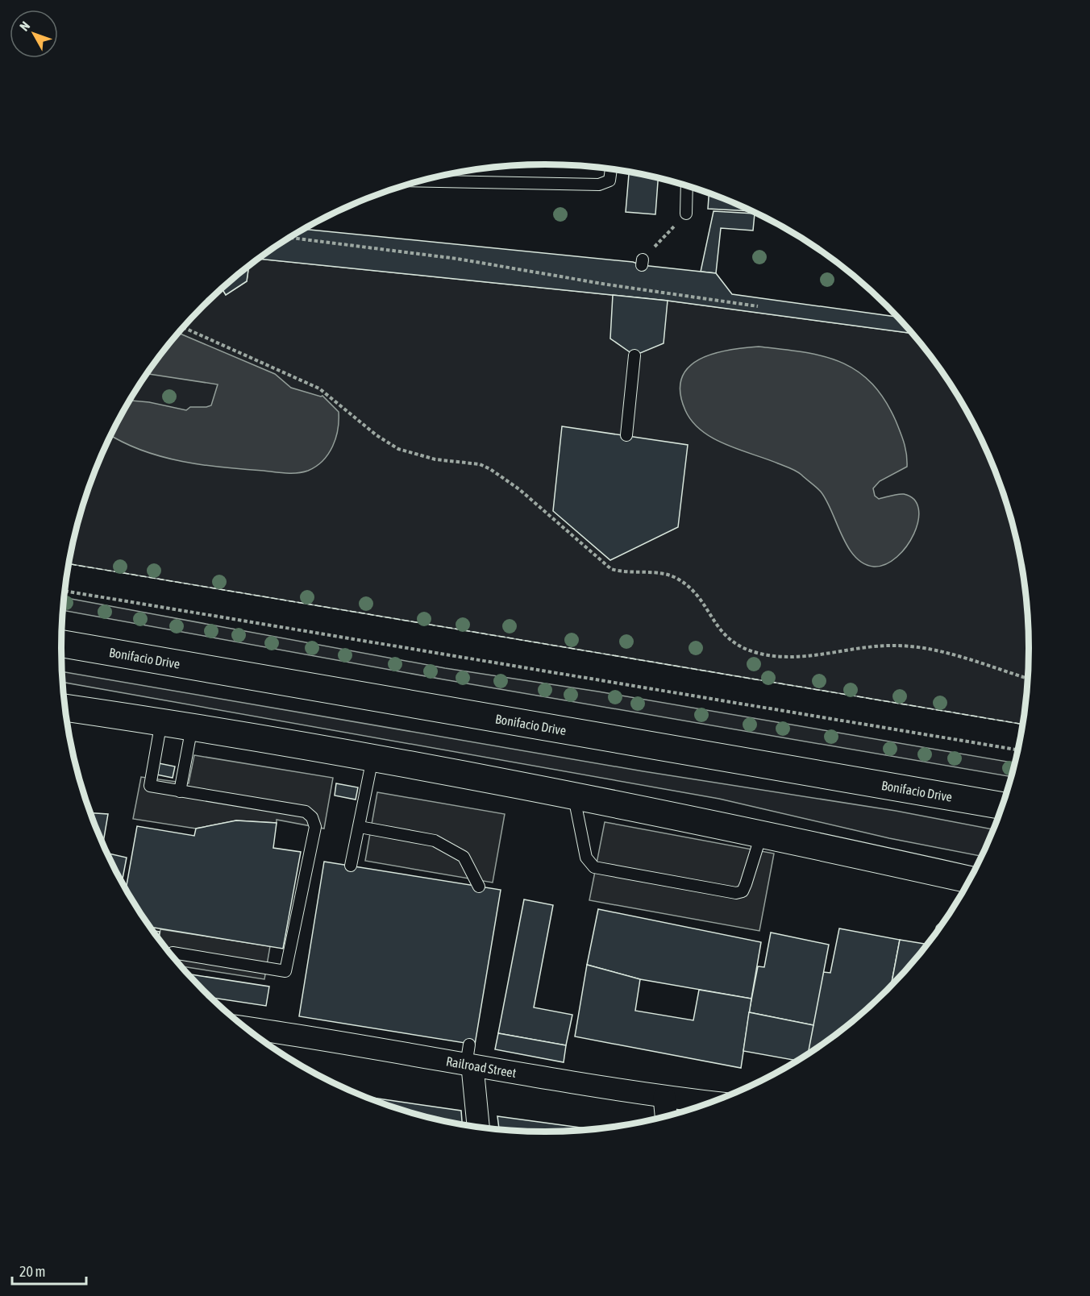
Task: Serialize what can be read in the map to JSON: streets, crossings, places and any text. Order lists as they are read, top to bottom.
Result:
{
  "streets": {
    "highway": ["Bonifacio Drive"],
    "street": ["Railroad Street"]
  },
  "scale_bar": "20 m",
  "north": "top left"
}
